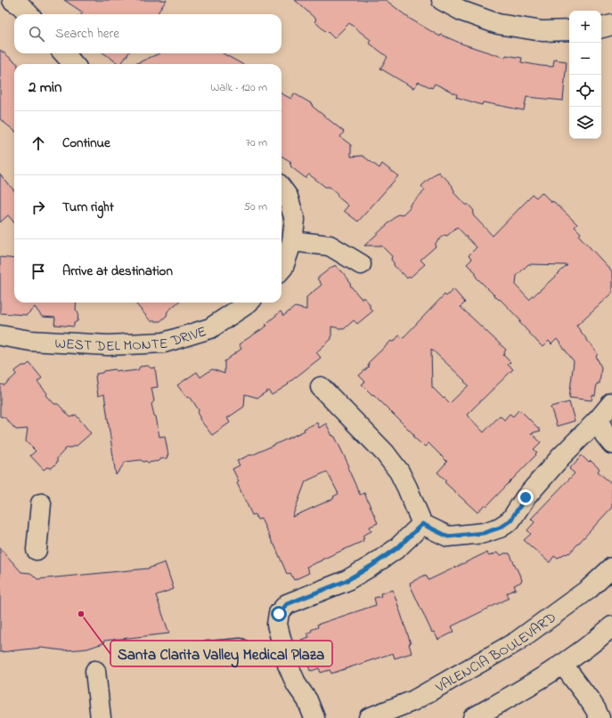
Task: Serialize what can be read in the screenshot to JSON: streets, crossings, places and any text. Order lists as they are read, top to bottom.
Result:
{
  "streets": {
    "street": ["WEST DEL MONTE DRIVE", "VALENCIA BOULEVARD"]
  },
  "places": ["Santa Clarita Valley Medical Plaza"],
  "page": {
    "map_buttons": ["+", "−"],
    "search": "Search here",
    "heading": ["2 min", "Walk · 120 m"],
    "list": [
      ["Continue", "70 m"],
      ["Turn right", "50 m"],
      "Arrive at destination"
    ]
  }
}
